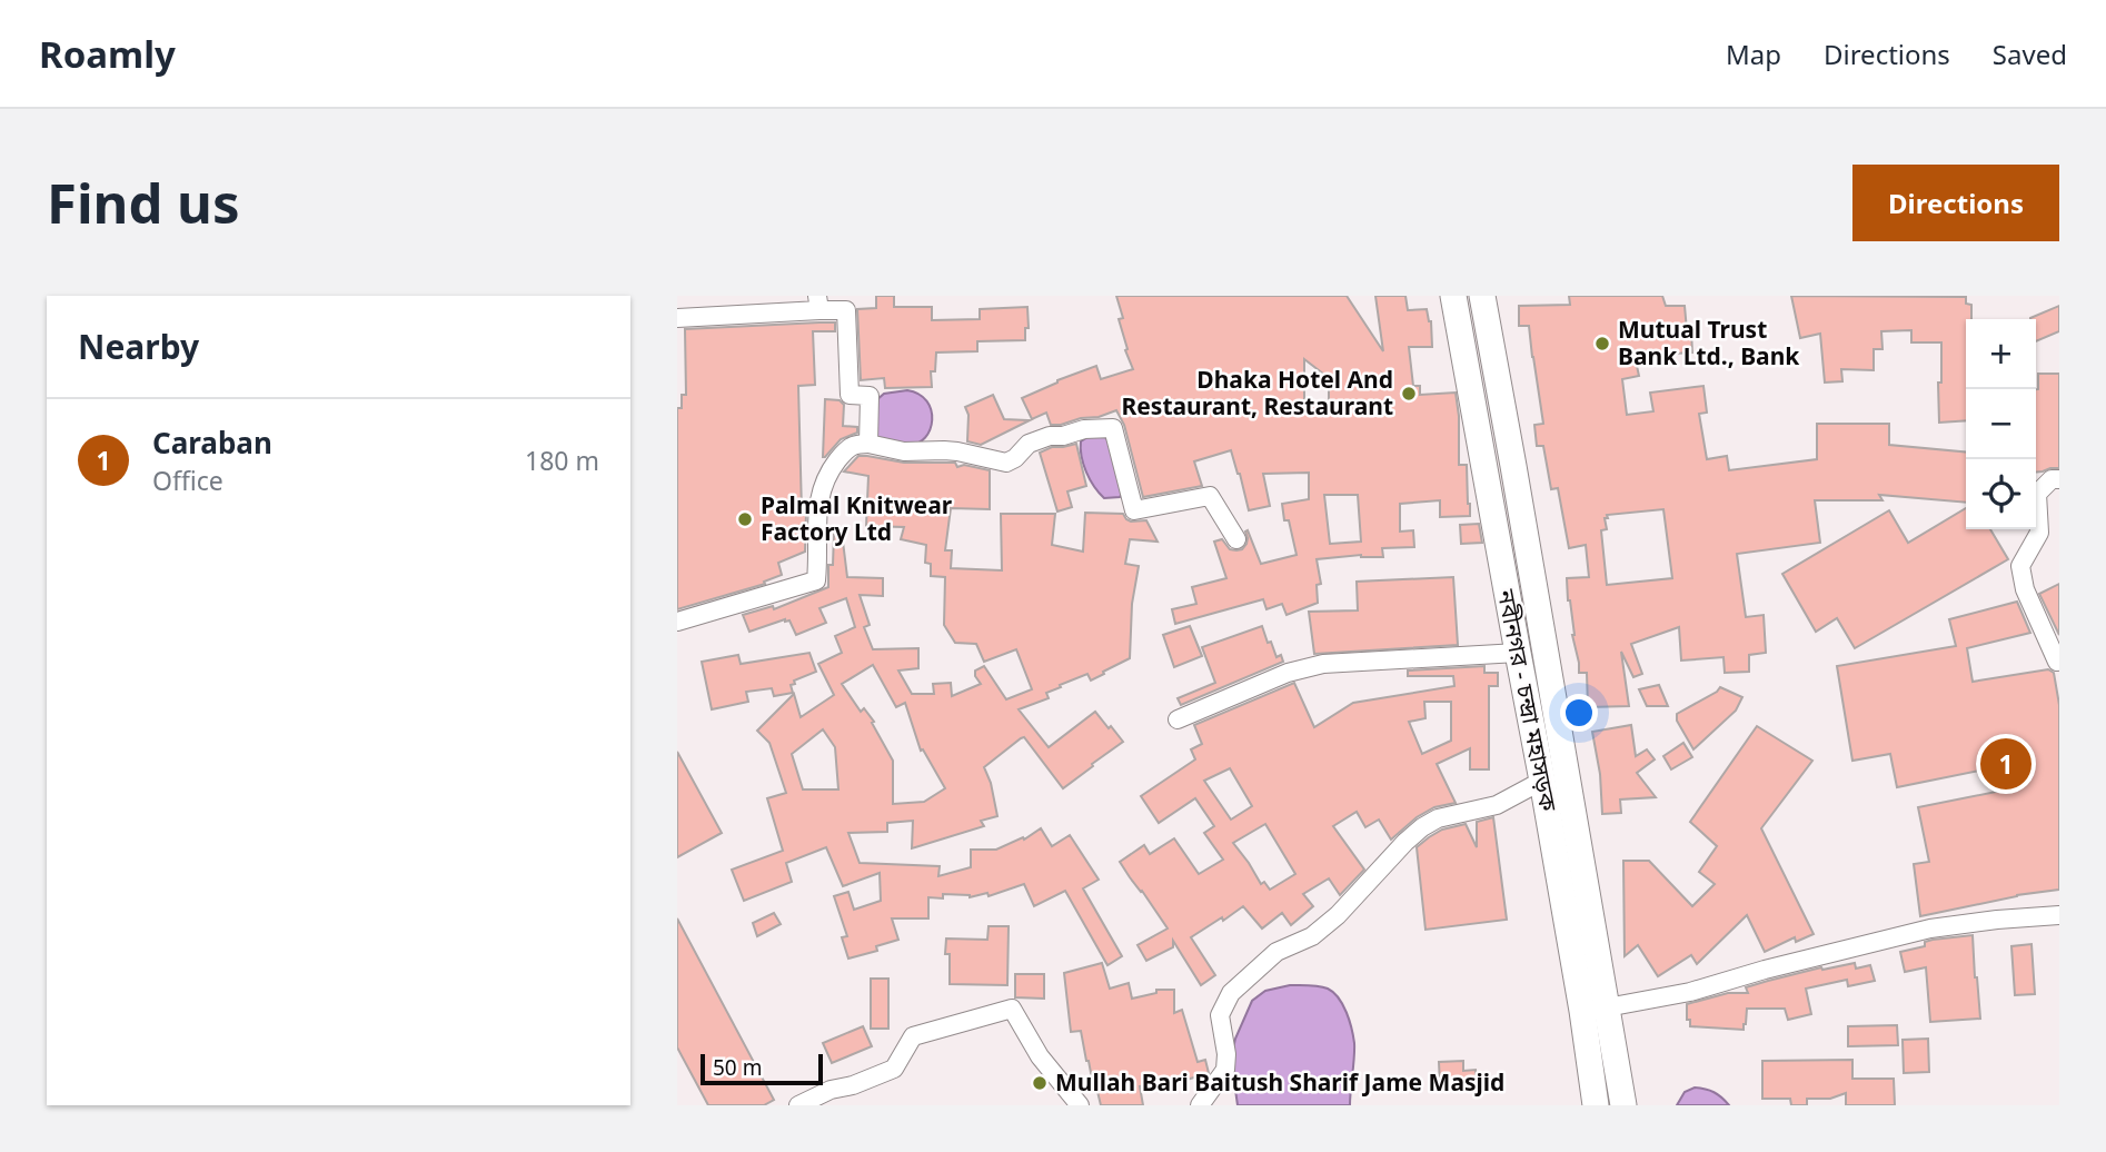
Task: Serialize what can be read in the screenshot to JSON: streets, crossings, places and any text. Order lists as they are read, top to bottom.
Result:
{
  "streets": {
    "highway": ["নবীনগর - চন্দ্রা মহাসড়ক"]
  },
  "places": [
    "Mutual Trust Bank Ltd., Bank",
    "Dhaka Hotel And Restaurant, Restaurant",
    "Palmal Knitwear Factory Ltd",
    "Mullah Bari Baitush Sharif Jame Masjid"
  ],
  "scale_bar": "50 m",
  "page": {
    "header": "Roamly",
    "nav": ["Map", "Directions", "Saved"],
    "buttons": "Directions",
    "title": "Find us",
    "heading": "Nearby",
    "map_buttons": ["+", "−"],
    "list": [
      {
        "mark": "1",
        "name": "Caraban",
        "note": "Office",
        "value": "180 m"
      }
    ],
    "pins": "1",
    "scale": "50 m"
  }
}
